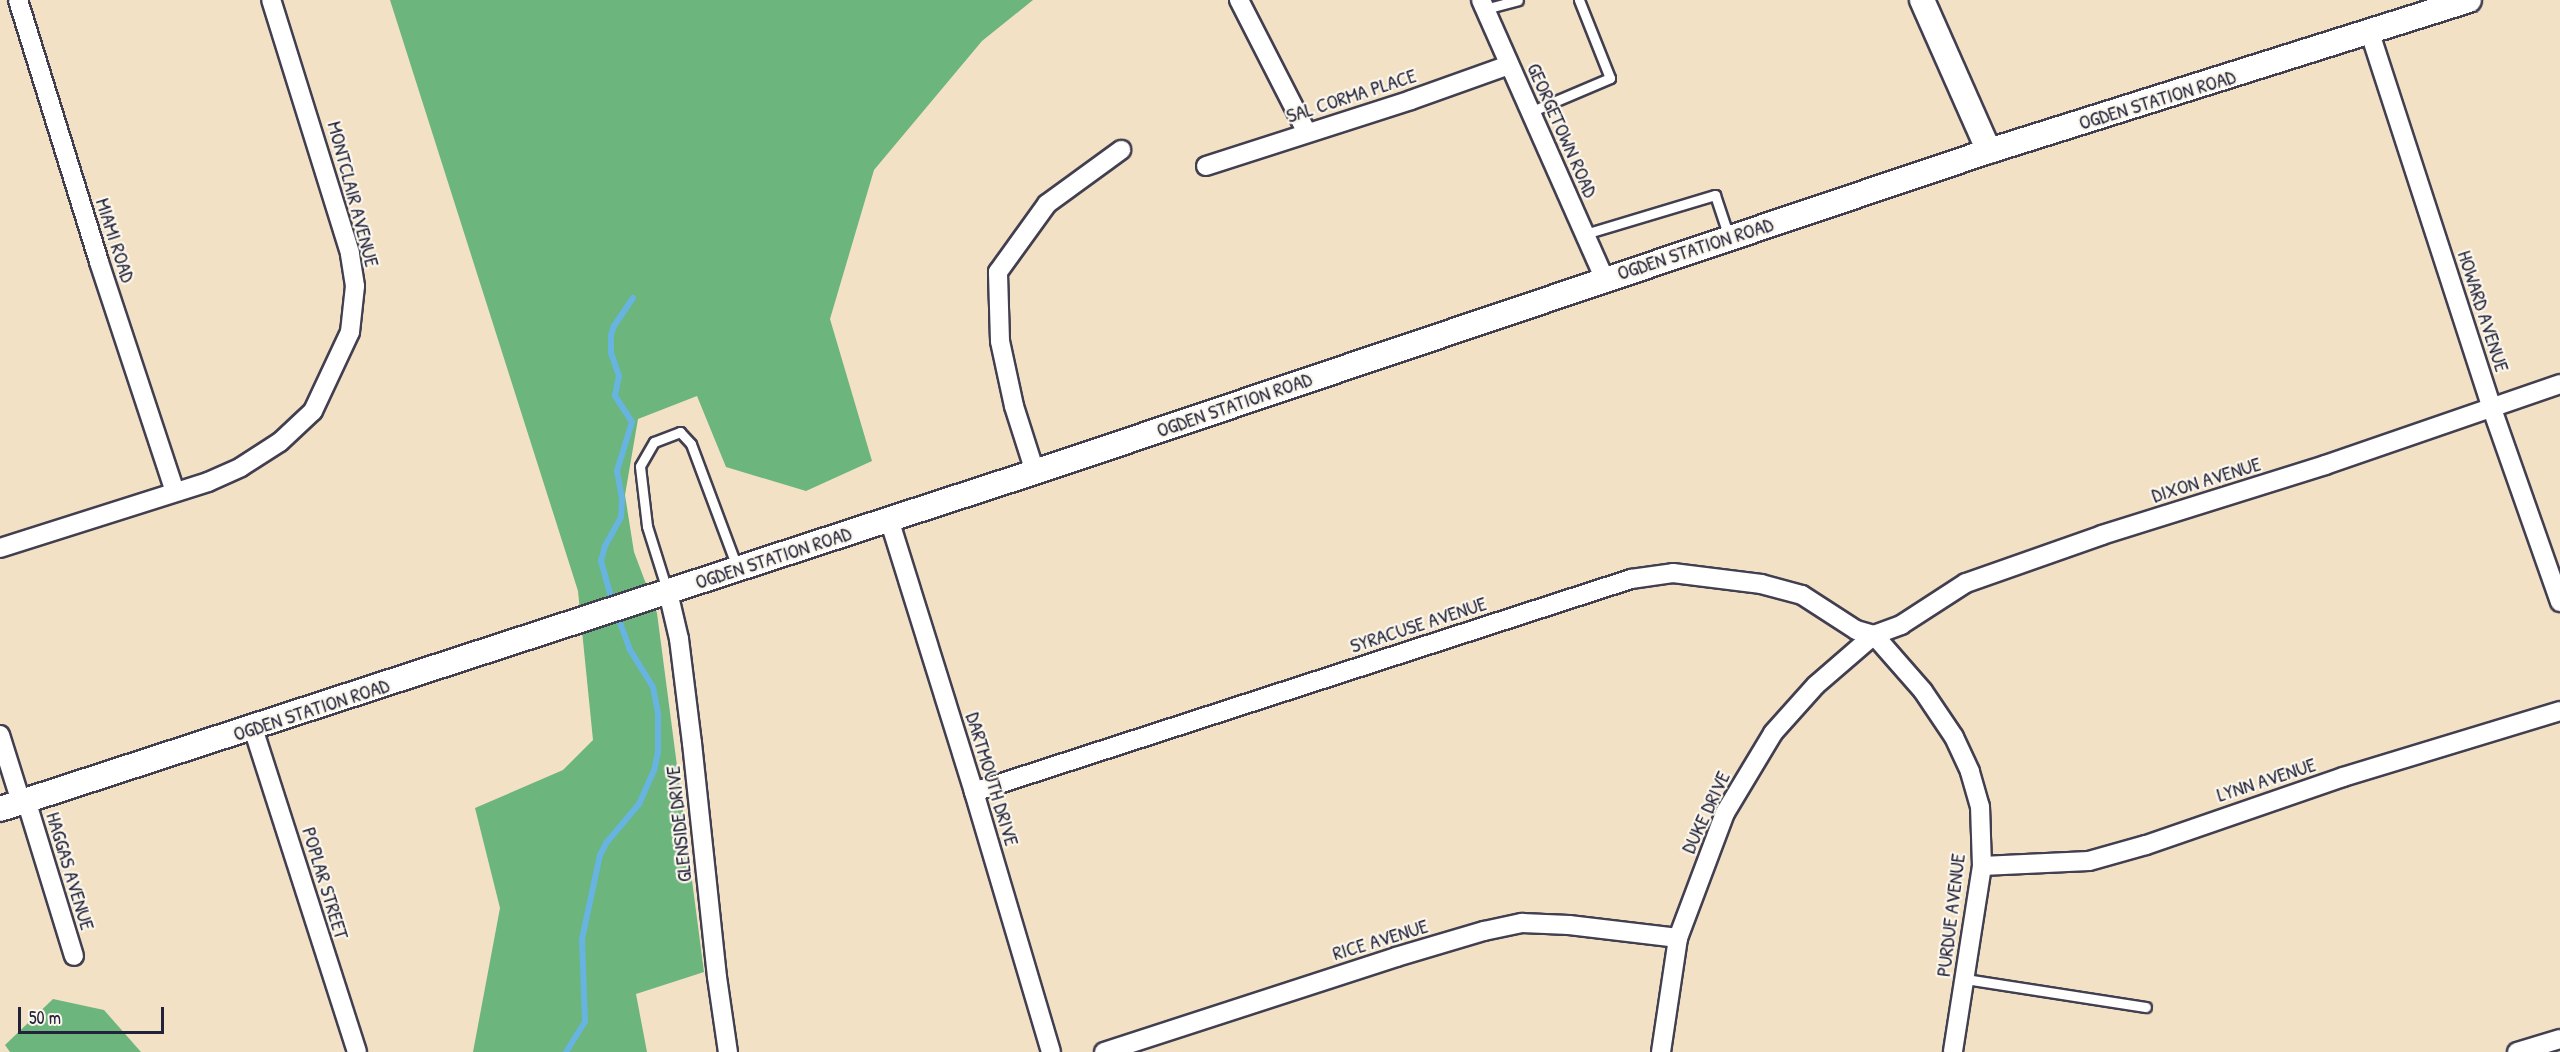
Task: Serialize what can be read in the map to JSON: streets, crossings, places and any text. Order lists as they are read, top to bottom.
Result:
{
  "streets": {
    "street": [
      "SAL CORMA PLACE",
      "OGDEN STATION ROAD",
      "GEORGETOWN ROAD",
      "MONTCLAIR AVENUE",
      "MIAMI ROAD",
      "HOWARD AVENUE",
      "DIXON AVENUE",
      "SYRACUSE AVENUE",
      "DARTMOUTH DRIVE",
      "LYNN AVENUE",
      "DUKE DRIVE",
      "GLENSIDE DRIVE",
      "HAGGAS AVENUE",
      "POPLAR STREET",
      "PURDUE AVENUE",
      "RICE AVENUE"
    ]
  },
  "crossings": [
    ["SAL CORMA PLACE", "GEORGETOWN ROAD"],
    ["OGDEN STATION ROAD", "GEORGETOWN ROAD"],
    ["OGDEN STATION ROAD", "HOWARD AVENUE"],
    ["OGDEN STATION ROAD", "DARTMOUTH DRIVE"],
    ["OGDEN STATION ROAD", "GLENSIDE DRIVE"],
    ["OGDEN STATION ROAD", "HAGGAS AVENUE"],
    ["OGDEN STATION ROAD", "POPLAR STREET"],
    ["MONTCLAIR AVENUE", "MIAMI ROAD"],
    ["HOWARD AVENUE", "DIXON AVENUE"],
    ["DIXON AVENUE", "SYRACUSE AVENUE"],
    ["DIXON AVENUE", "DUKE DRIVE"],
    ["DIXON AVENUE", "PURDUE AVENUE"],
    ["SYRACUSE AVENUE", "DARTMOUTH DRIVE"],
    ["SYRACUSE AVENUE", "DUKE DRIVE"],
    ["SYRACUSE AVENUE", "PURDUE AVENUE"],
    ["LYNN AVENUE", "PURDUE AVENUE"],
    ["DUKE DRIVE", "PURDUE AVENUE"],
    ["DUKE DRIVE", "RICE AVENUE"]
  ],
  "scale_bar": "50 m"
}
